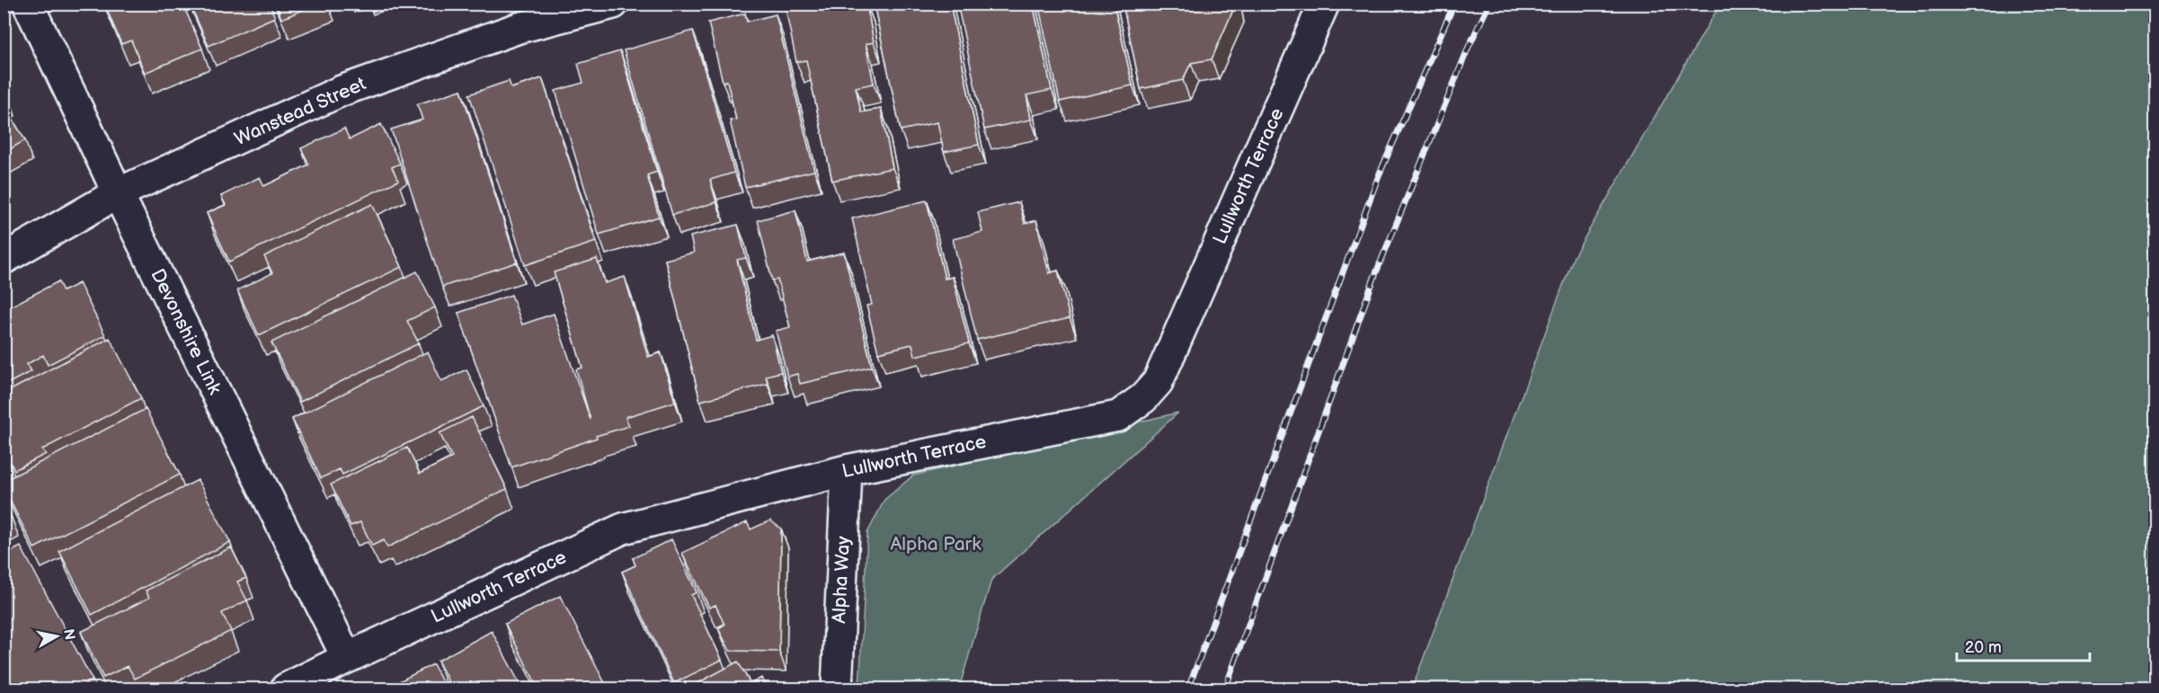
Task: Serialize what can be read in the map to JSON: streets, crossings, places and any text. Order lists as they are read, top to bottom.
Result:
{
  "streets": {
    "street": [
      "Wanstead Street",
      "Lullworth Terrace",
      "Devonshire Link",
      "Alpha Way"
    ]
  },
  "crossings": [
    ["Wanstead Street", "Devonshire Link"],
    ["Lullworth Terrace", "Devonshire Link"],
    ["Lullworth Terrace", "Alpha Way"]
  ],
  "parks": ["Alpha Park"],
  "scale_bar": "20 m",
  "north": "right"
}
